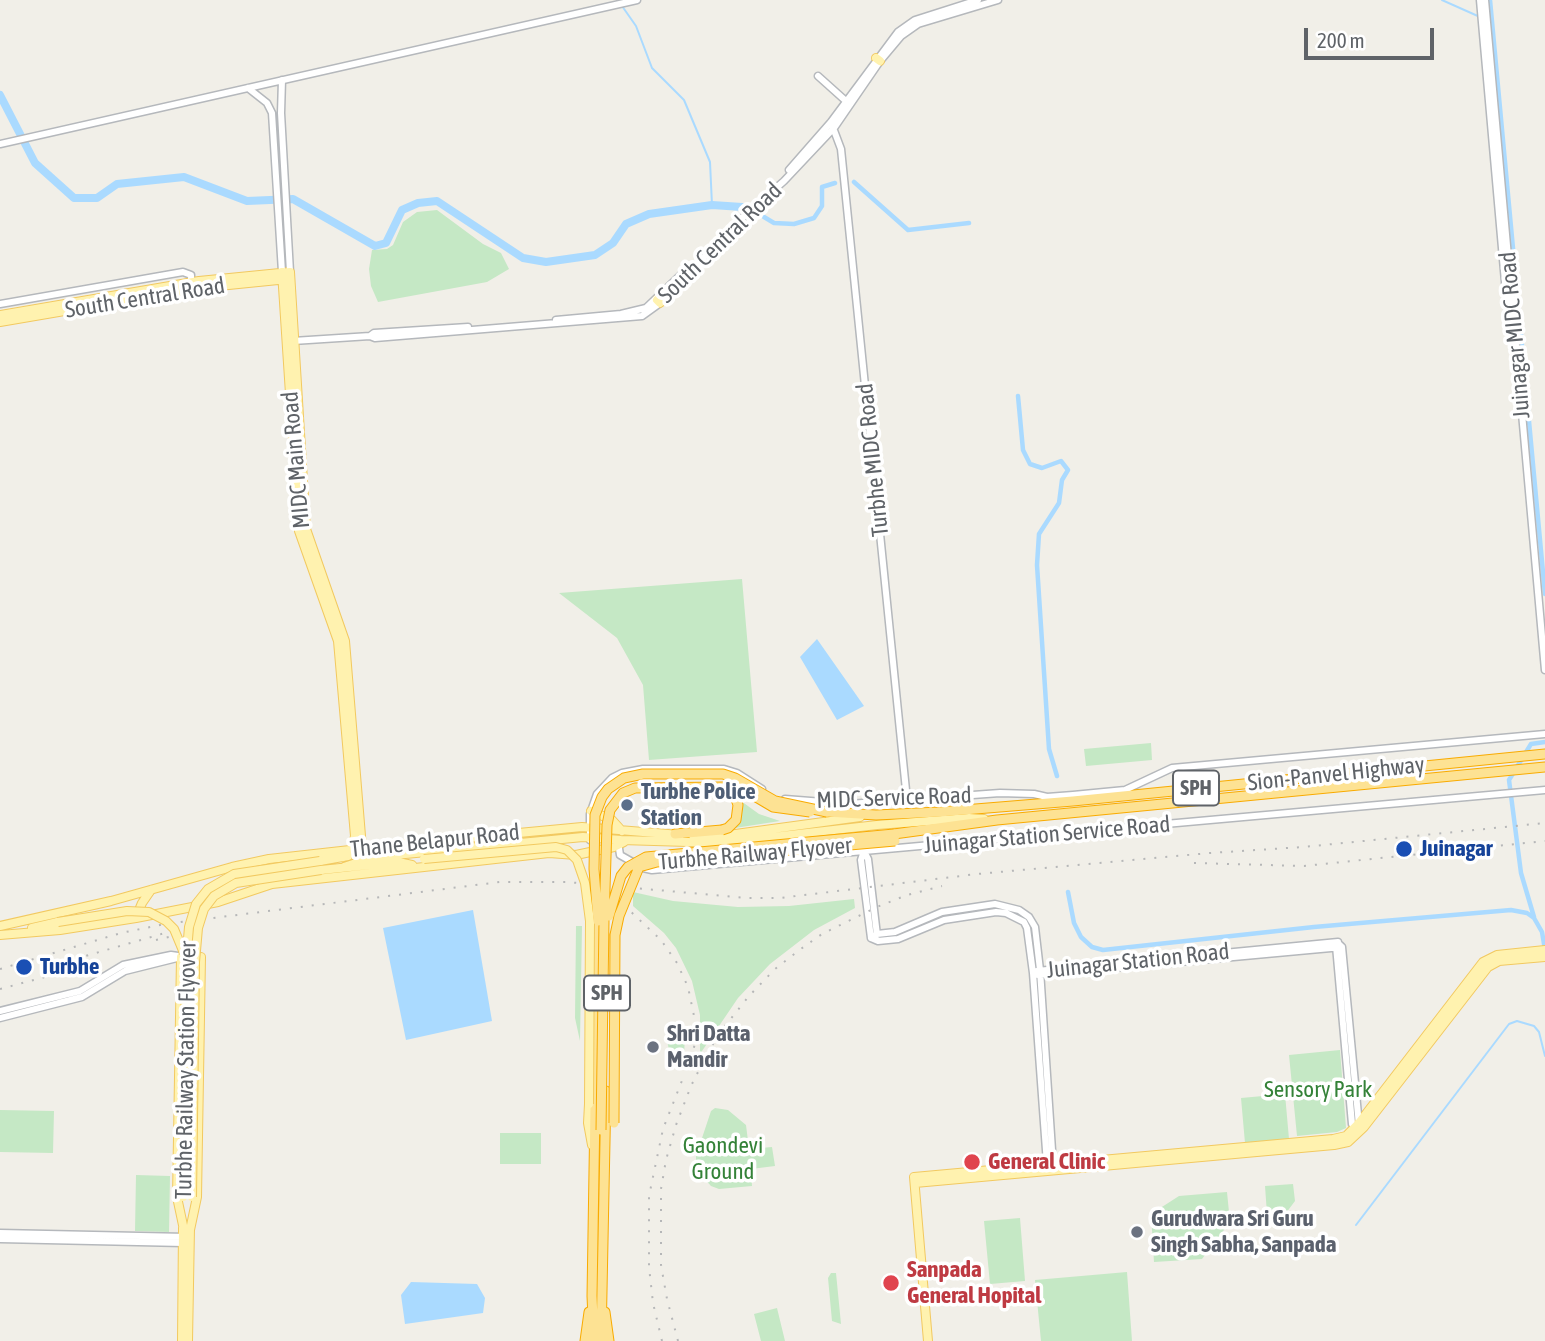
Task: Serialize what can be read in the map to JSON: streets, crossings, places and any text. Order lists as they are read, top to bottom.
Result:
{
  "streets": {
    "highway": ["Sion-Panvel Highway", "SPH", "Turbhe Railway Flyover"],
    "main road": [
      "South Central Road",
      "MIDC Main Road",
      "Thane Belapur Road",
      "Turbhe Railway Station Flyover"
    ],
    "street": [
      "Juinagar MIDC Road",
      "Turbhe MIDC Road",
      "MIDC Service Road",
      "Juinagar Station Service Road",
      "Juinagar Station Road"
    ]
  },
  "crossings": [
    ["South Central Road", "MIDC Main Road"],
    ["South Central Road", "Turbhe MIDC Road"],
    ["MIDC Main Road", "Thane Belapur Road"],
    ["Turbhe MIDC Road", "MIDC Service Road"],
    ["Sion-Panvel Highway", "MIDC Service Road"],
    ["Sion-Panvel Highway", "Thane Belapur Road"],
    ["Sion-Panvel Highway", "Turbhe Railway Flyover"],
    ["SPH", "Turbhe Railway Flyover"],
    ["MIDC Service Road", "Thane Belapur Road"],
    ["Juinagar Station Service Road", "Thane Belapur Road"],
    ["Thane Belapur Road", "Turbhe Railway Flyover"],
    ["Thane Belapur Road", "Turbhe Railway Station Flyover"]
  ],
  "parks": ["Sensory Park", "Gaondevi Ground"],
  "places": [
    "Turbhe Police Station",
    "Juinagar",
    "Turbhe",
    "Shri Datta Mandir",
    "General Clinic",
    "Gurudwara Sri Guru Singh Sabha, Sanpada",
    "Sanpada General Hopital"
  ],
  "scale_bar": "200 m"
}
